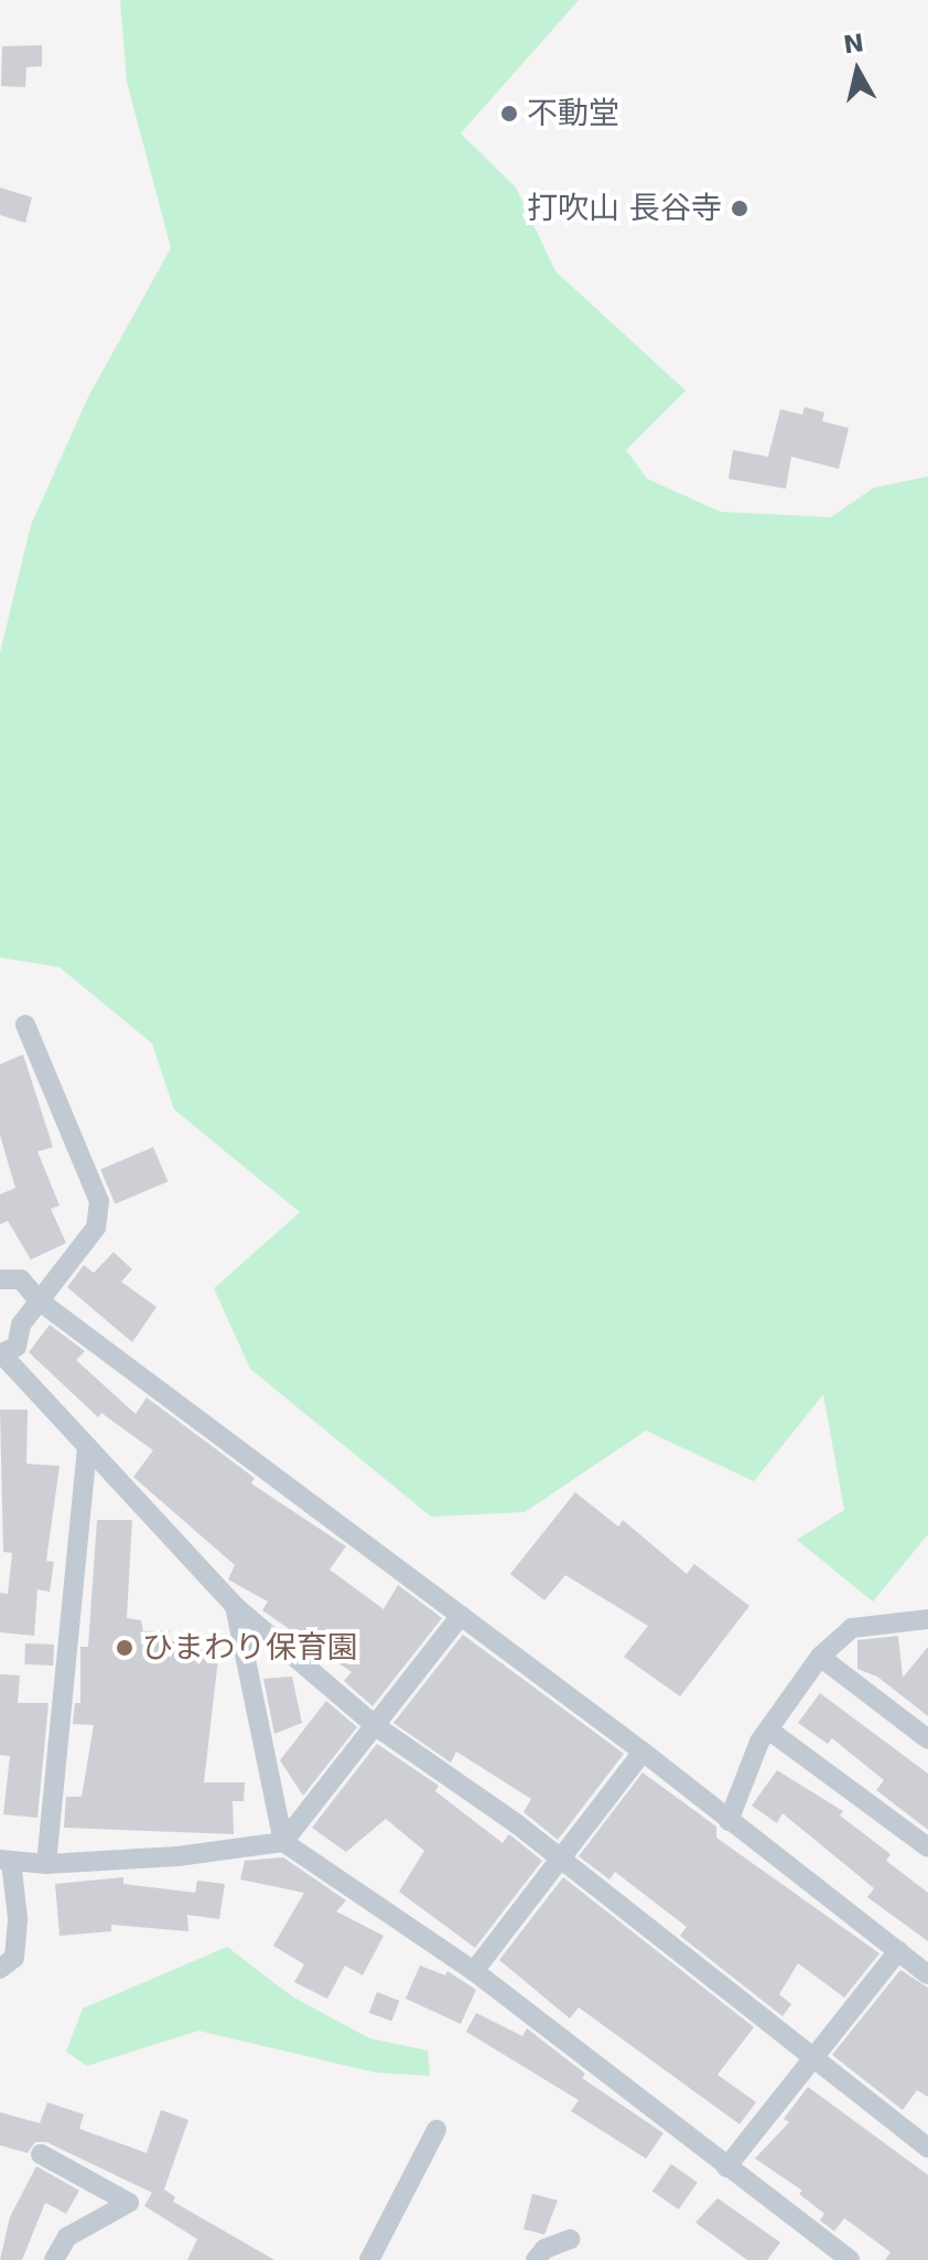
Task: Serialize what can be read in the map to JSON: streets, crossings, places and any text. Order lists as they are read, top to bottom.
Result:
{
  "places": ["不動堂", "打吹山 長谷寺", "ひまわり保育園"],
  "north": "top"
}
